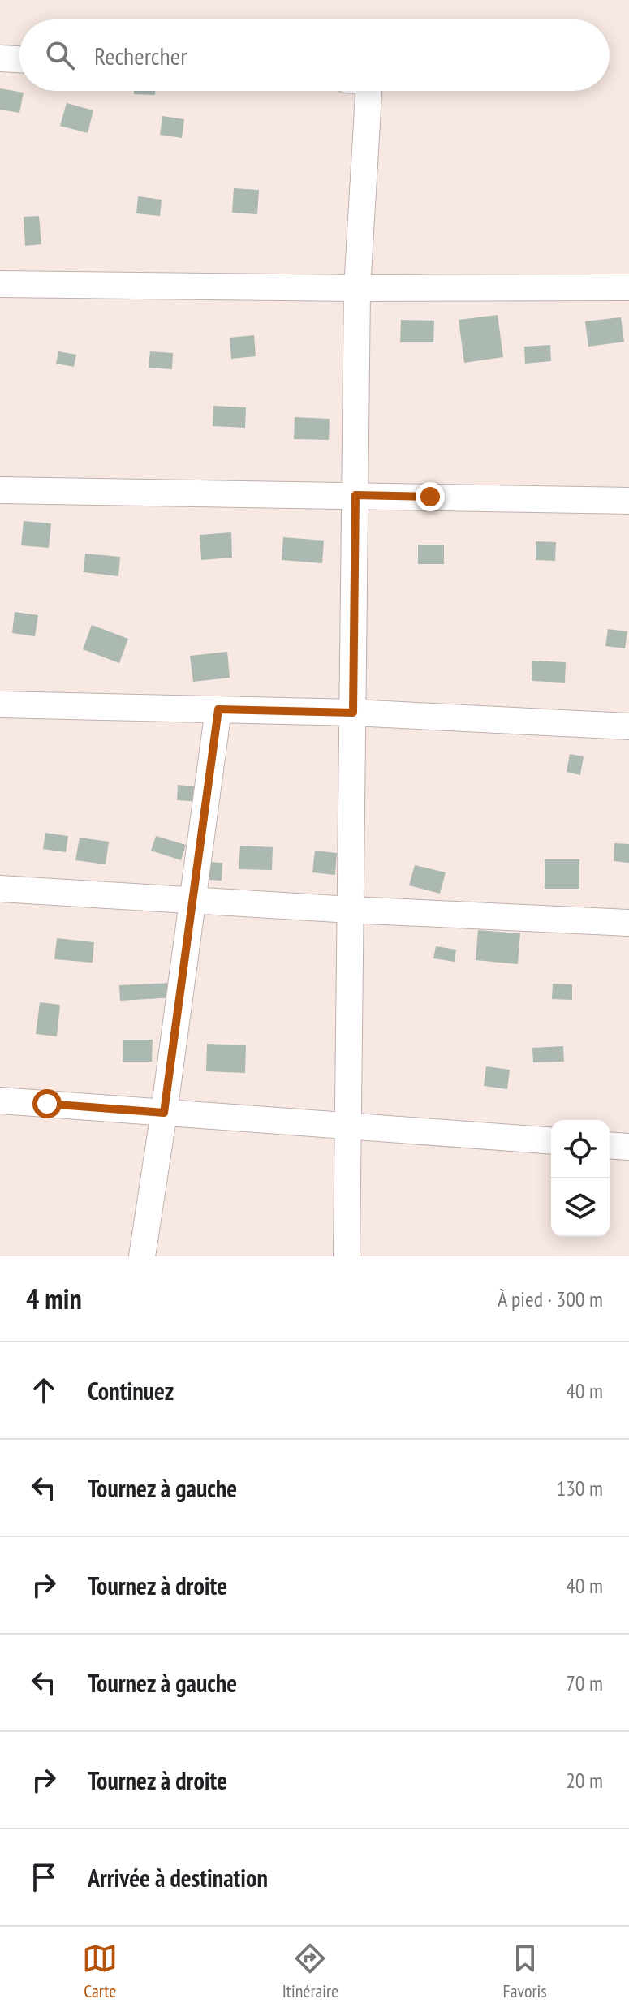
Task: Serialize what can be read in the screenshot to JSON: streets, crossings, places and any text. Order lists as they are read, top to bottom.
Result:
{
  "page": {
    "search": "Rechercher",
    "heading": ["4 min", "À pied · 300 m"],
    "list": [
      ["Continuez", "40 m"],
      ["Tournez à gauche", "130 m"],
      ["Tournez à droite", "40 m"],
      ["Tournez à gauche", "70 m"],
      ["Tournez à droite", "20 m"],
      "Arrivée à destination"
    ],
    "nav": ["Carte", "Itinéraire", "Favoris"]
  }
}
